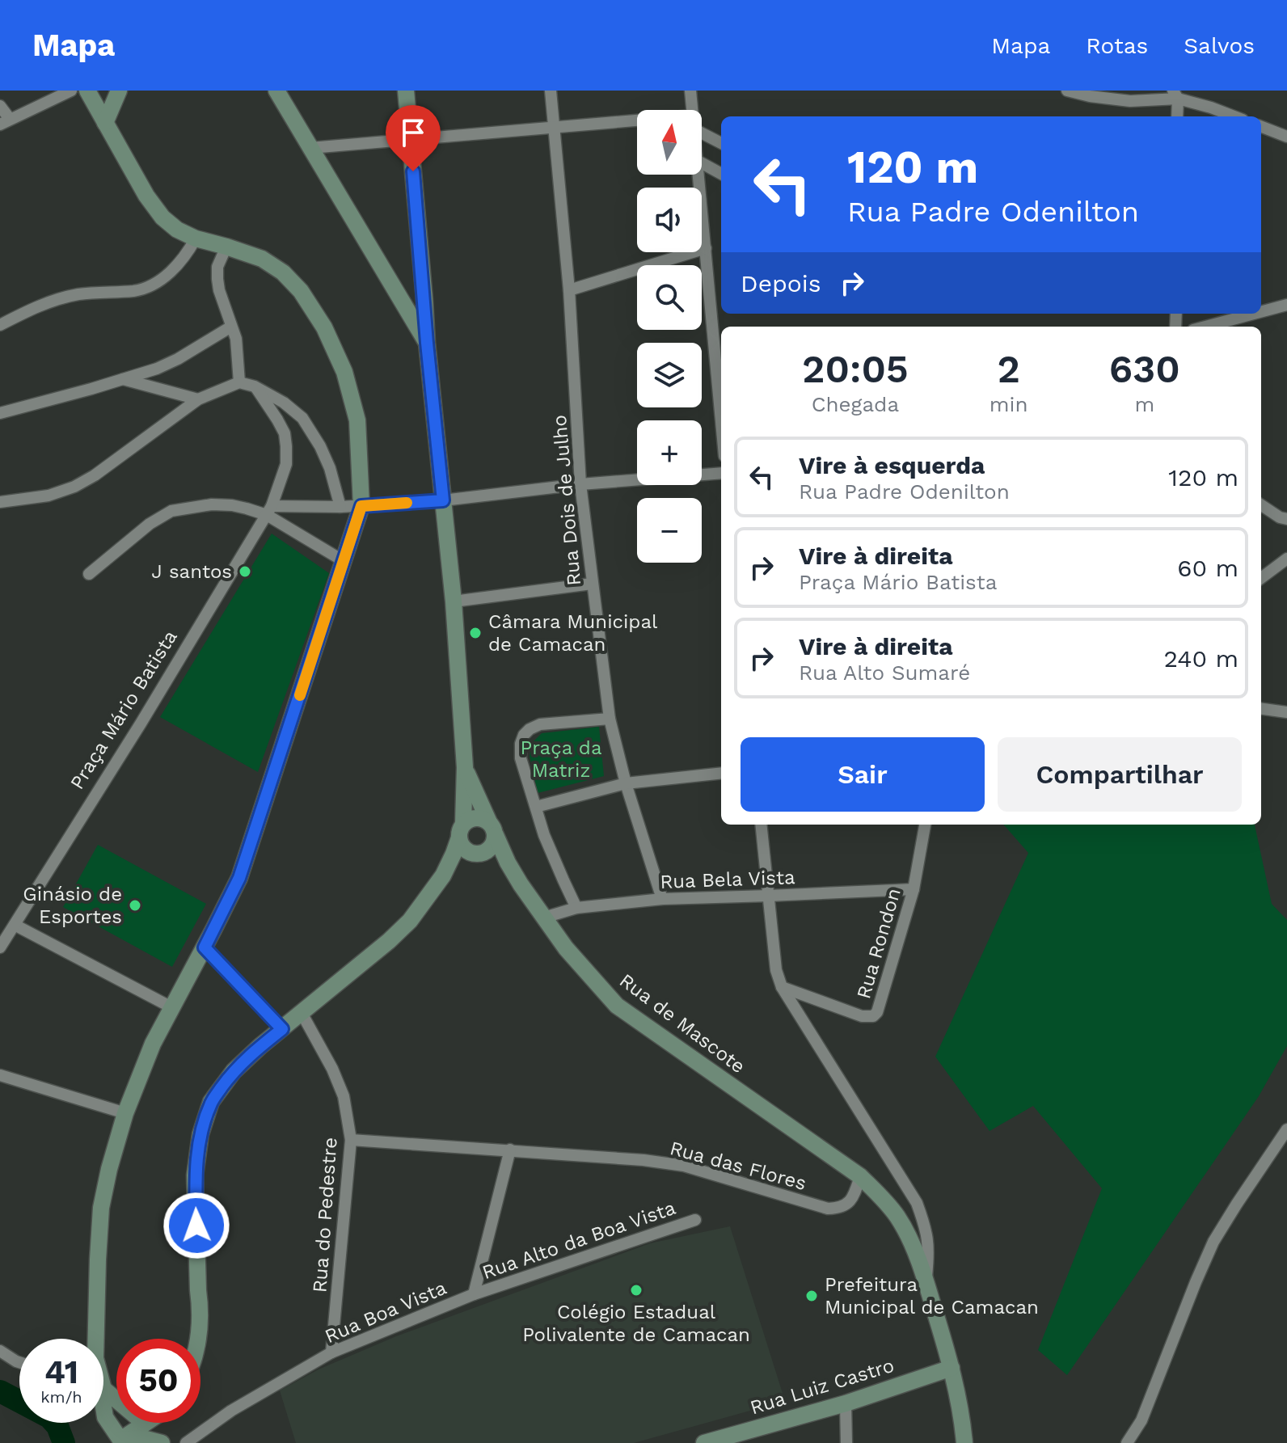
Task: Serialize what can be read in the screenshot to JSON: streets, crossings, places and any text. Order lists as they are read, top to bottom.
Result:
{
  "streets": {
    "main road": ["Rua de Mascote", "Rua Luiz Castro"],
    "street": [
      "Rua Dois de Julho",
      "Praça Mário Batista",
      "Rua Bela Vista",
      "Rua Rondon",
      "Rua das Flores",
      "Rua do Pedestre",
      "Rua Alto da Boa Vista",
      "Rua Boa Vista"
    ]
  },
  "crossings": [
    ["Rua Dois de Julho", "Rua Bela Vista"],
    ["Rua Bela Vista", "Rua Rondon"],
    ["Rua Bela Vista", "Rua de Mascote"],
    ["Rua de Mascote", "Rua das Flores"],
    ["Rua de Mascote", "Rua Luiz Castro"],
    ["Rua das Flores", "Rua Boa Vista"],
    ["Rua do Pedestre", "Rua Boa Vista"],
    ["Rua Alto da Boa Vista", "Rua Boa Vista"]
  ],
  "parks": ["Praça da Matriz"],
  "places": [
    "J santos",
    "Câmara Municipal de Camacan",
    "Ginásio de Esportes",
    "Colégio Estadual Polivalente de Camacan",
    "Prefeitura Municipal de Camacan"
  ],
  "north": "top",
  "page": {
    "header": "Mapa",
    "nav": ["Mapa", "Rotas", "Salvos"],
    "map_buttons": ["+", "−"],
    "turn": ["120 m", "Rua Padre Odenilton"],
    "then": "Depois",
    "eta": [
      "20:05",
      "Chegada",
      "2",
      "min",
      "630",
      "m"
    ],
    "list": [
      {
        "name": "Vire à esquerda",
        "note": "Rua Padre Odenilton",
        "value": "120 m"
      },
      {
        "name": "Vire à direita",
        "note": "Praça Mário Batista",
        "value": "60 m"
      },
      {
        "name": "Vire à direita",
        "note": "Rua Alto Sumaré",
        "value": "240 m"
      }
    ],
    "buttons": ["Sair", "Compartilhar"],
    "speed": "41 km/h",
    "limit": "50"
  }
}
